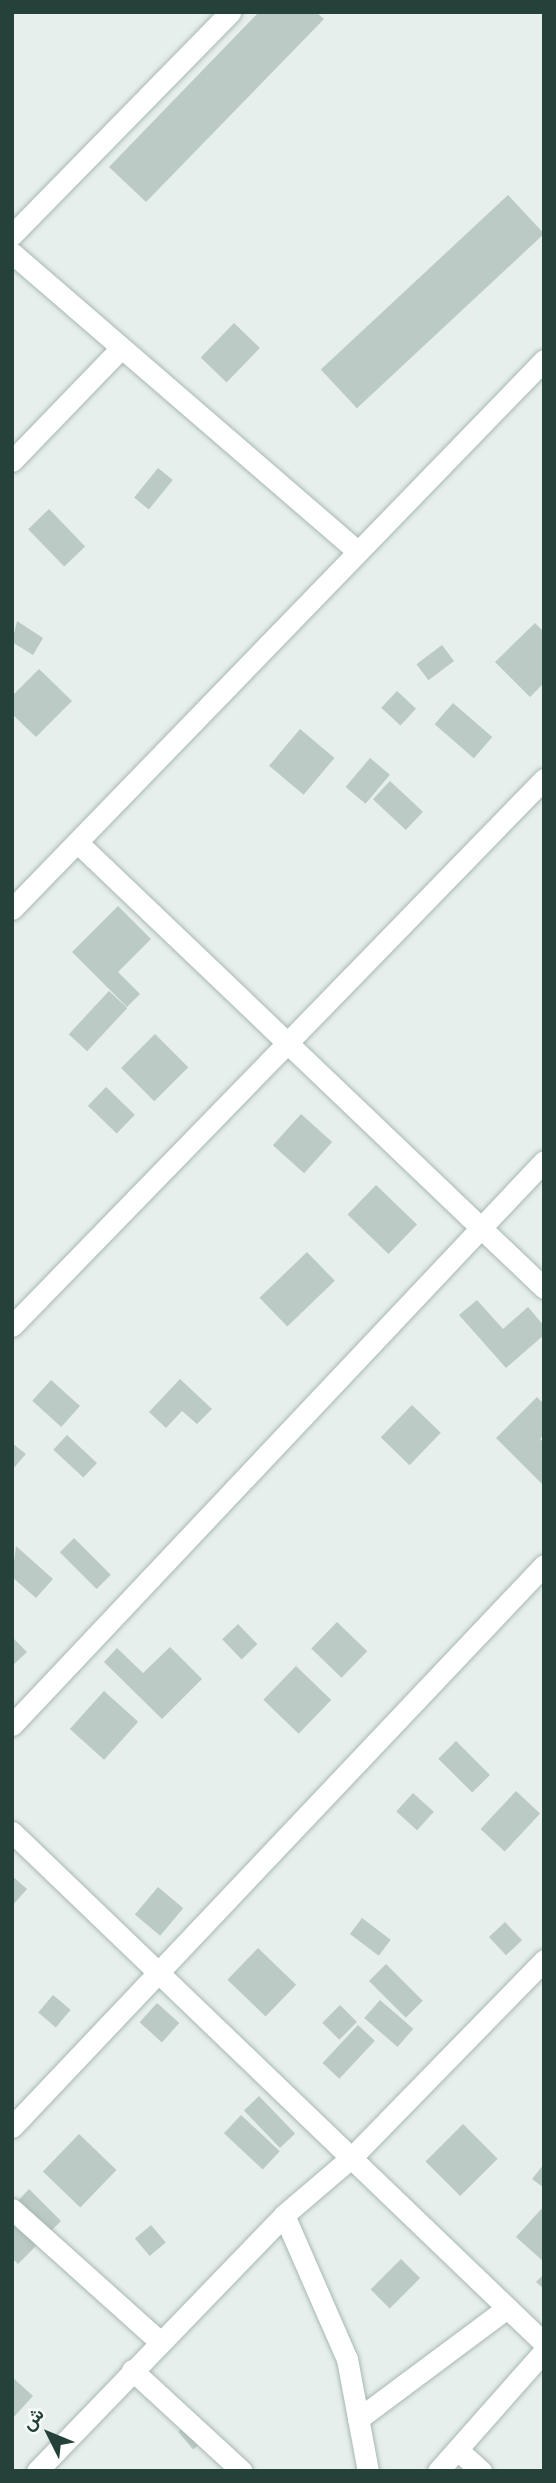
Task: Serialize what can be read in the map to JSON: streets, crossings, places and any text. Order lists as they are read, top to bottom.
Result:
{
  "north": "top left"
}
